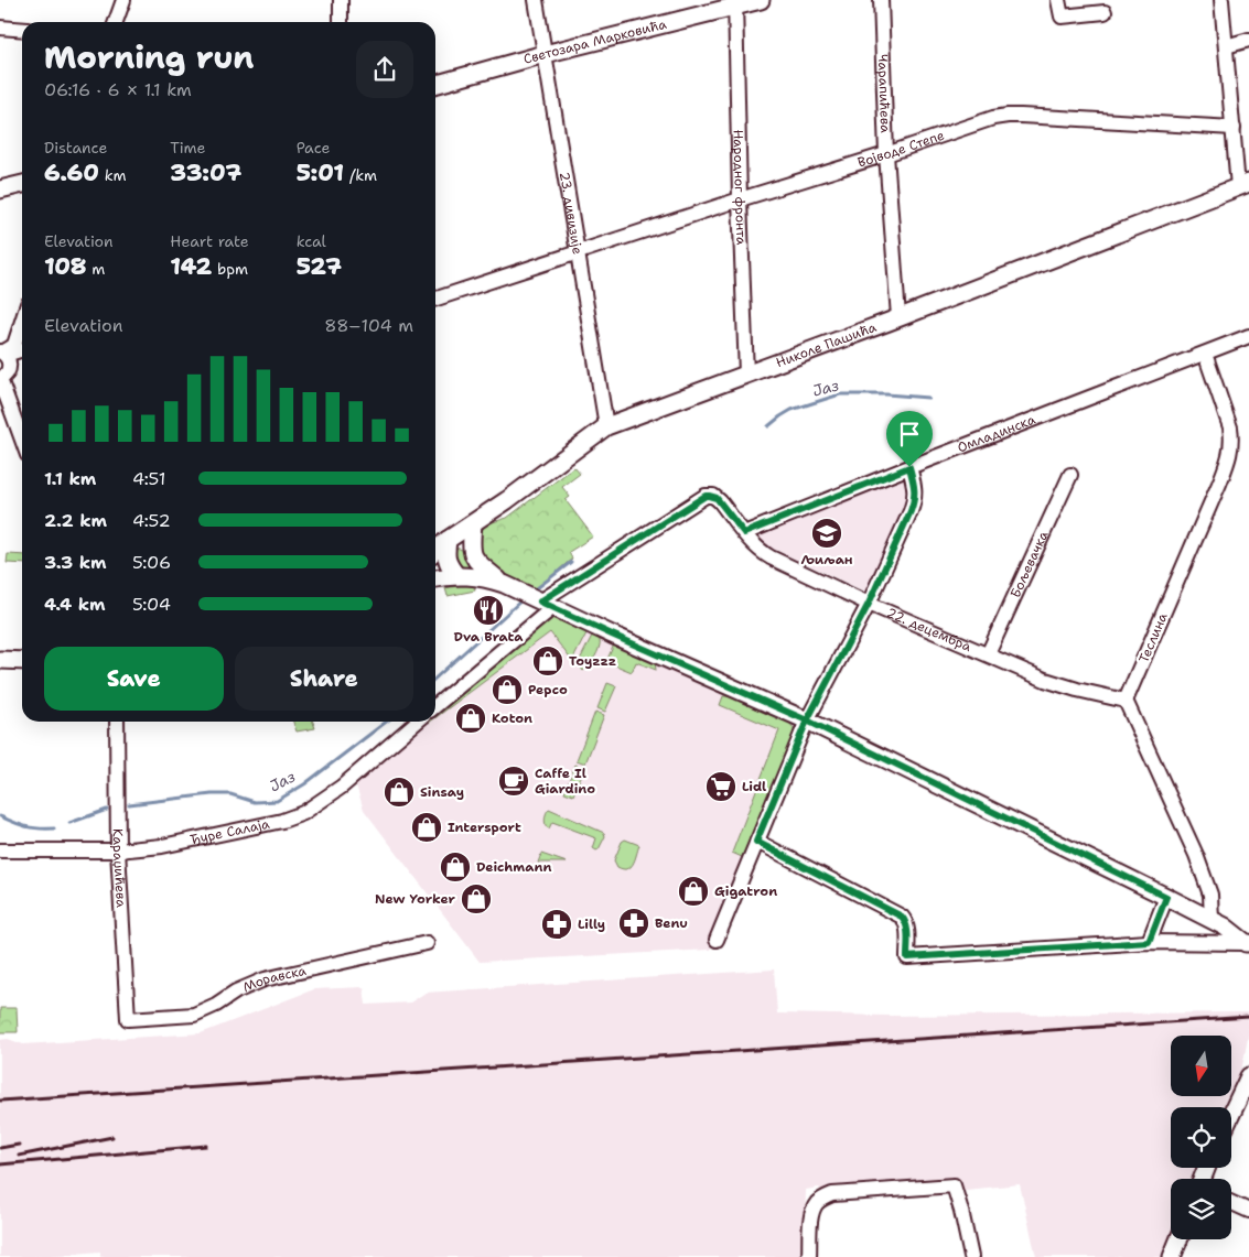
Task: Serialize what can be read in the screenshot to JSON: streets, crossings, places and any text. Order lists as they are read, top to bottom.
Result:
{
  "streets": {
    "street": [
      "Светозара Марковића",
      "Чарапићева",
      "Војводе Степе",
      "Народног фронта",
      "23. дивизије",
      "Николе Пашића",
      "Омладинска",
      "Бољевачка",
      "22. децембра",
      "Теслина",
      "Ђуре Салаја",
      "Караџићева",
      "Моравска"
    ]
  },
  "crossings": [
    ["Светозара Марковића", "Народног фронта"],
    ["Светозара Марковића", "23. дивизије"],
    ["Чарапићева", "Војводе Степе"],
    ["Чарапићева", "Николе Пашића"],
    ["Војводе Степе", "Народног фронта"],
    ["Војводе Степе", "23. дивизије"],
    ["Народног фронта", "Николе Пашића"],
    ["23. дивизије", "Николе Пашића"],
    ["Омладинска", "22. децембра"],
    ["Омладинска", "Теслина"],
    ["Бољевачка", "22. децембра"],
    ["22. децембра", "Теслина"],
    ["Ђуре Салаја", "Караџићева"],
    ["Караџићева", "Моравска"]
  ],
  "water": ["Јаз"],
  "places": {
    "school or university": ["Љиљан"],
    "restaurant": ["Dva Brata"],
    "shop": [
      "Toyzzz",
      "Pepco",
      "Koton",
      "Sinsay",
      "Intersport",
      "Deichmann",
      "Gigatron",
      "New Yorker"
    ],
    "cafe": ["Caffe Il Giardino"],
    "supermarket": ["Lidl"],
    "pharmacy": ["Benu", "Lilly"]
  },
  "north": "bottom",
  "page": {
    "heading": ["Morning run", "06:16 · 6 × 1.1 km"],
    "stats": [
      ["Distance", "6.60 km"],
      ["Time", "33:07"],
      ["Pace", "5:01 /km"],
      ["Elevation", "108 m"],
      ["Heart rate", "142 bpm"],
      ["kcal", "527"]
    ],
    "chart": ["Elevation", "88–104 m"],
    "list": [
      {
        "name": "1.1 km",
        "note": "4:51"
      },
      {
        "name": "2.2 km",
        "note": "4:52"
      },
      {
        "name": "3.3 km",
        "note": "5:06"
      },
      {
        "name": "4.4 km",
        "note": "5:04"
      }
    ],
    "buttons": ["Save", "Share"]
  }
}
